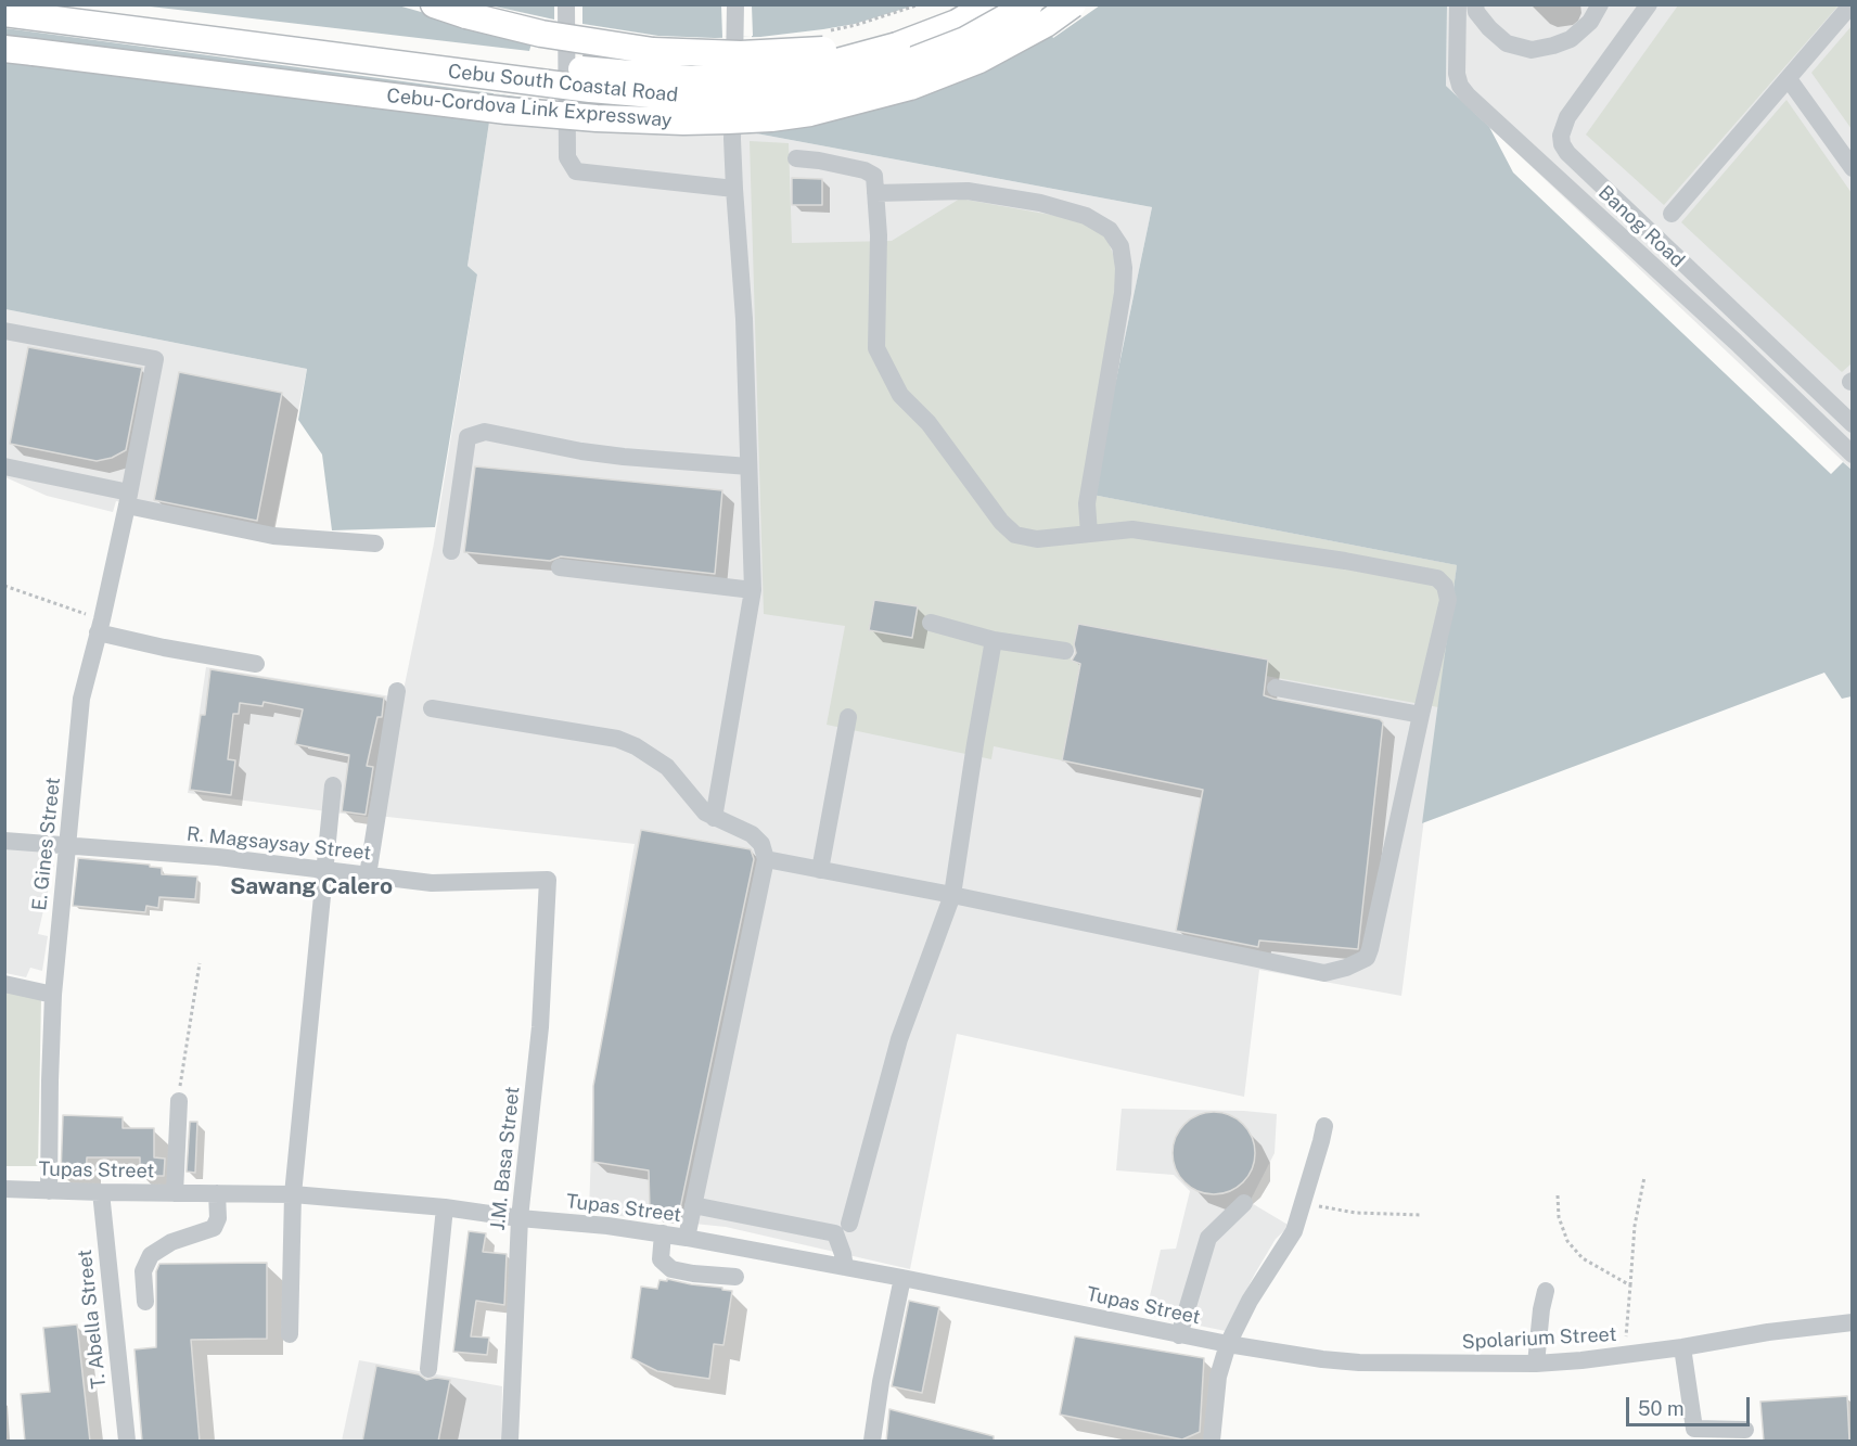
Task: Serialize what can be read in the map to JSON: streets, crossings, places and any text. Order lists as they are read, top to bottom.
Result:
{
  "streets": {
    "highway": ["Cebu South Coastal Road", "Cebu-Cordova Link Expressway"],
    "street": [
      "Banog Road",
      "E. Gines Street",
      "R. Magsaysay Street",
      "J.M. Basa Street",
      "Tupas Street",
      "T. Abella Street",
      "Spolarium Street"
    ]
  },
  "crossings": [
    ["E. Gines Street", "R. Magsaysay Street"],
    ["E. Gines Street", "Tupas Street"],
    ["R. Magsaysay Street", "J.M. Basa Street"],
    ["J.M. Basa Street", "Tupas Street"],
    ["Tupas Street", "T. Abella Street"],
    ["Tupas Street", "Spolarium Street"]
  ],
  "districts": ["Sawang Calero"],
  "scale_bar": "50 m"
}
